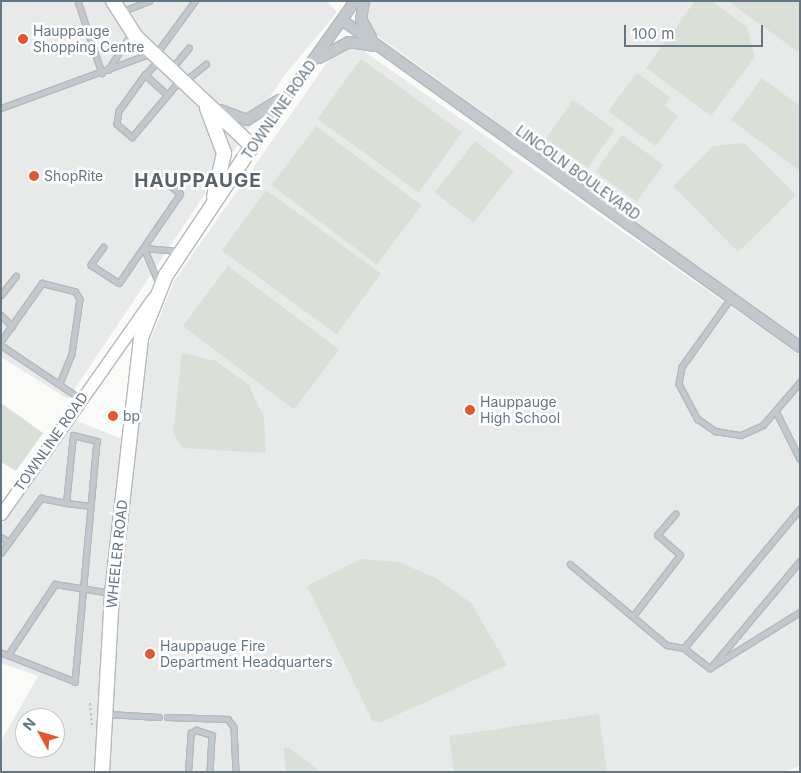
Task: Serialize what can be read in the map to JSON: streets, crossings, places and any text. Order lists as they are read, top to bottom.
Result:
{
  "streets": {
    "main road": ["TOWNLINE ROAD", "WHEELER ROAD"],
    "street": ["LINCOLN BOULEVARD"]
  },
  "crossings": [
    ["TOWNLINE ROAD", "LINCOLN BOULEVARD"],
    ["TOWNLINE ROAD", "WHEELER ROAD"]
  ],
  "districts": ["HAUPPAUGE"],
  "places": [
    "Hauppauge Shopping Centre",
    "ShopRite",
    "Hauppauge High School",
    "bp",
    "Hauppauge Fire Department Headquarters"
  ],
  "scale_bar": "100 m",
  "north": "top left"
}
